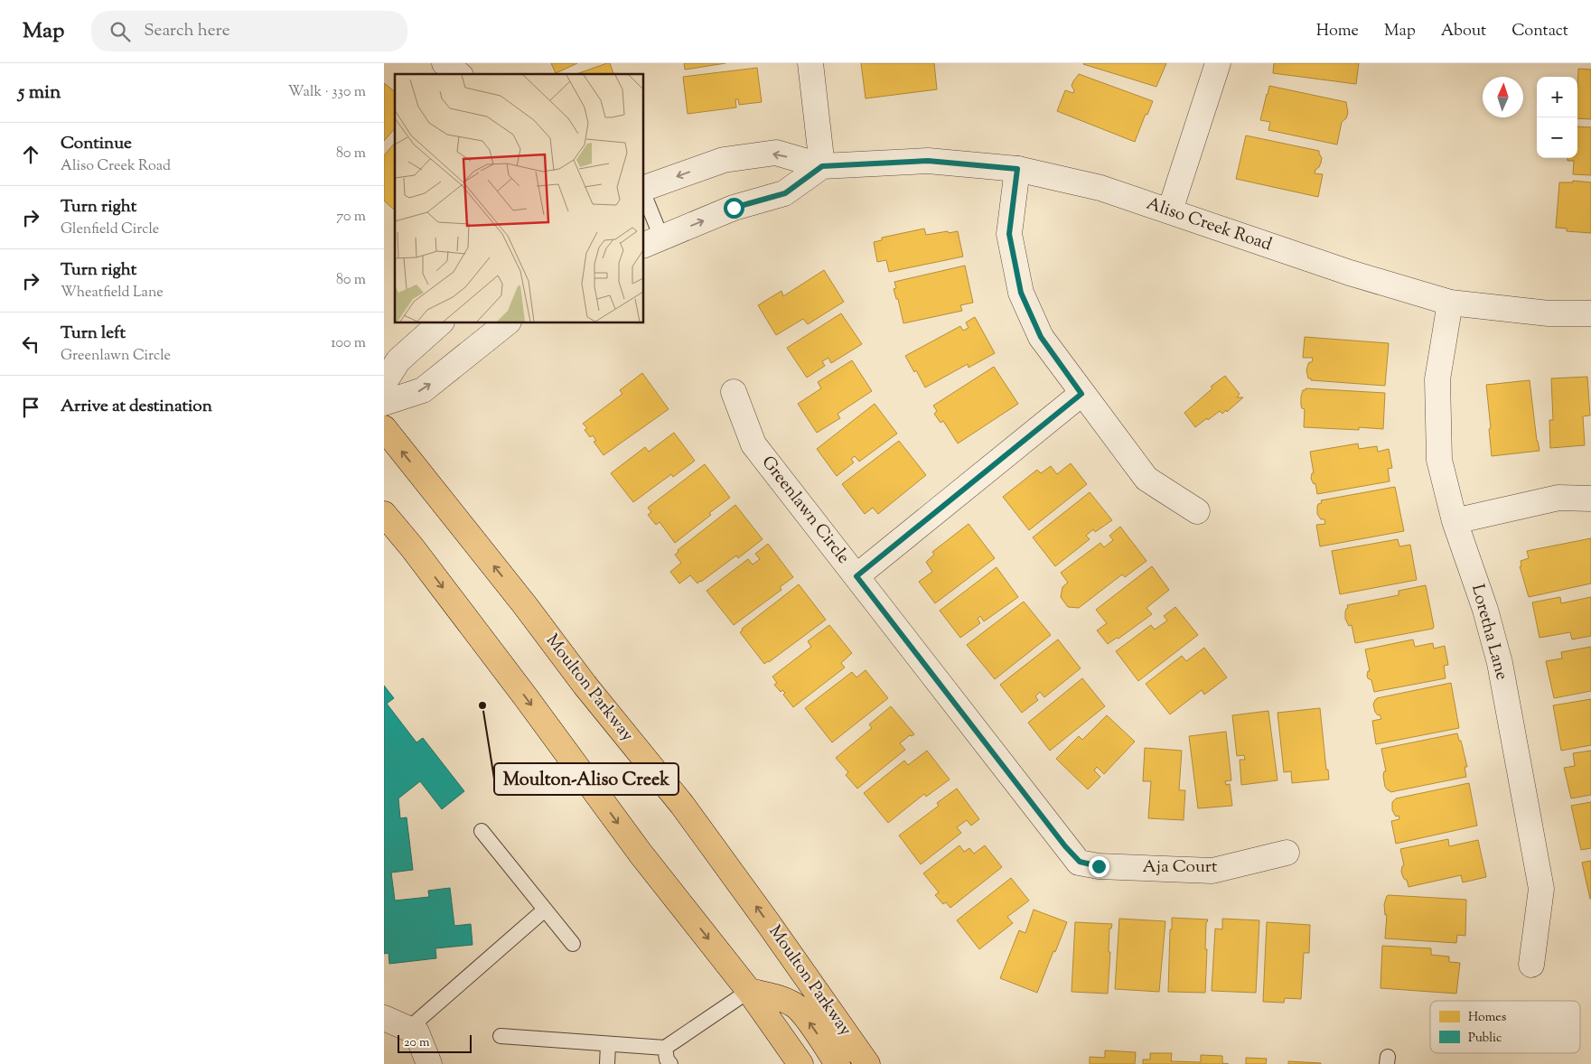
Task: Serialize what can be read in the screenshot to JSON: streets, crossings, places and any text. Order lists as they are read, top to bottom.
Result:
{
  "streets": {
    "main road": ["Moulton Parkway"],
    "street": [
      "Aliso Creek Road",
      "Greenlawn Circle",
      "Loretha Lane",
      "Aja Court"
    ]
  },
  "crossings": [
    ["Aliso Creek Road", "Loretha Lane"],
    ["Greenlawn Circle", "Aja Court"]
  ],
  "places": ["Moulton-Aliso Creek"],
  "legend": ["Homes", "Public"],
  "scale_bar": "20 m",
  "north": "top",
  "page": {
    "header": "Map",
    "search": "Search here",
    "nav": [
      "Home",
      "Map",
      "About",
      "Contact"
    ],
    "heading": ["5 min", "Walk · 330 m"],
    "map_buttons": ["+", "−"],
    "list": [
      ["Continue", "Aliso Creek Road", "80 m"],
      ["Turn right", "Glenfield Circle", "70 m"],
      ["Turn right", "Wheatfield Lane", "80 m"],
      ["Turn left", "Greenlawn Circle", "100 m"],
      "Arrive at destination"
    ],
    "scale": "20 m"
  }
}
